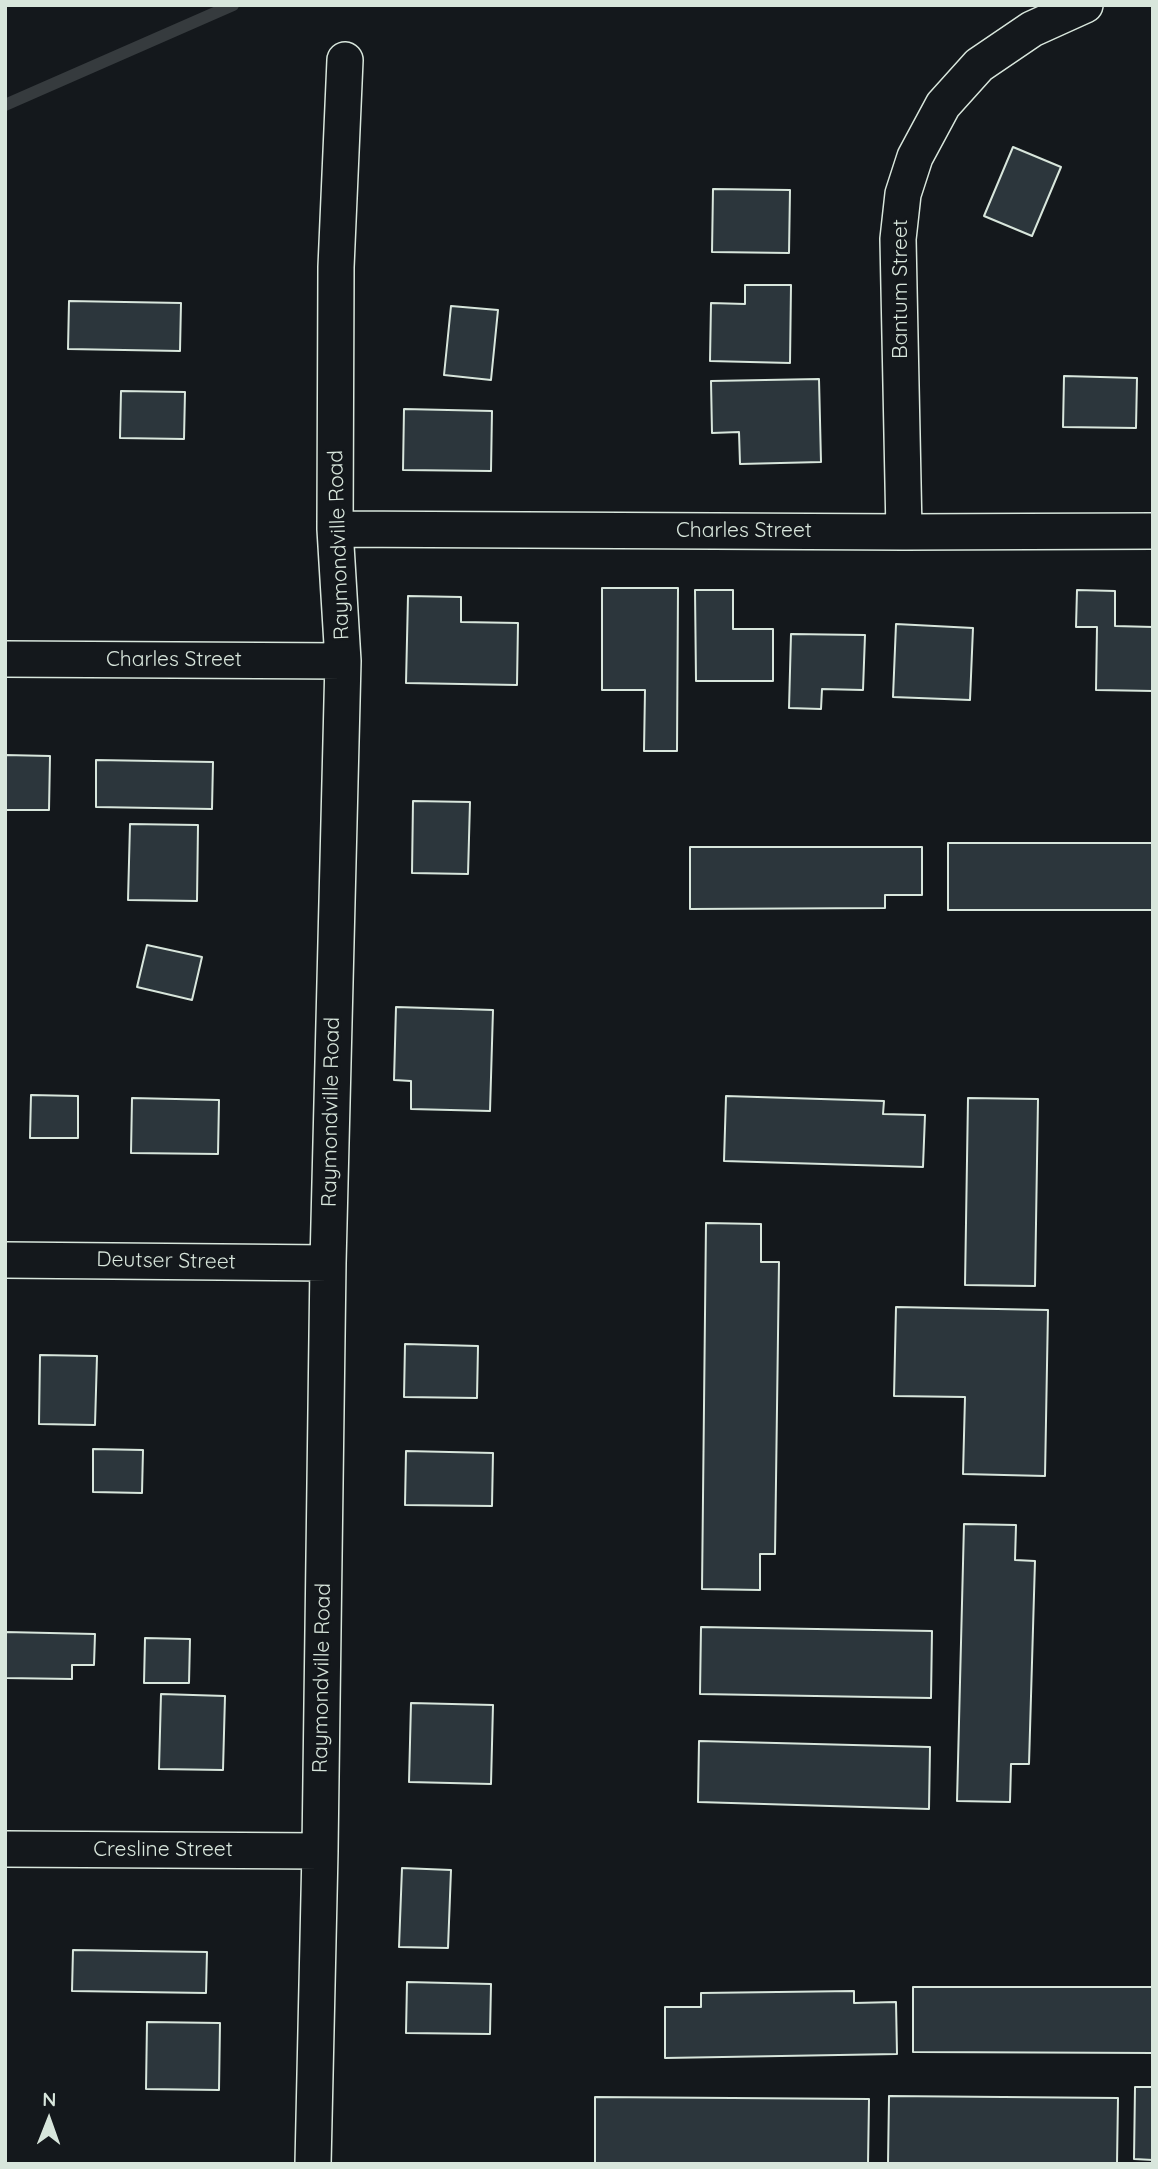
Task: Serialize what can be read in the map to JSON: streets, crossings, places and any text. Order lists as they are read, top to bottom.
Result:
{
  "streets": {
    "street": [
      "Bantum Street",
      "Charles Street",
      "Raymondville Road",
      "Deutser Street",
      "Cresline Street"
    ]
  },
  "crossings": [
    ["Bantum Street", "Charles Street"],
    ["Charles Street", "Raymondville Road"],
    ["Raymondville Road", "Deutser Street"],
    ["Raymondville Road", "Cresline Street"]
  ],
  "north": "top"
}
